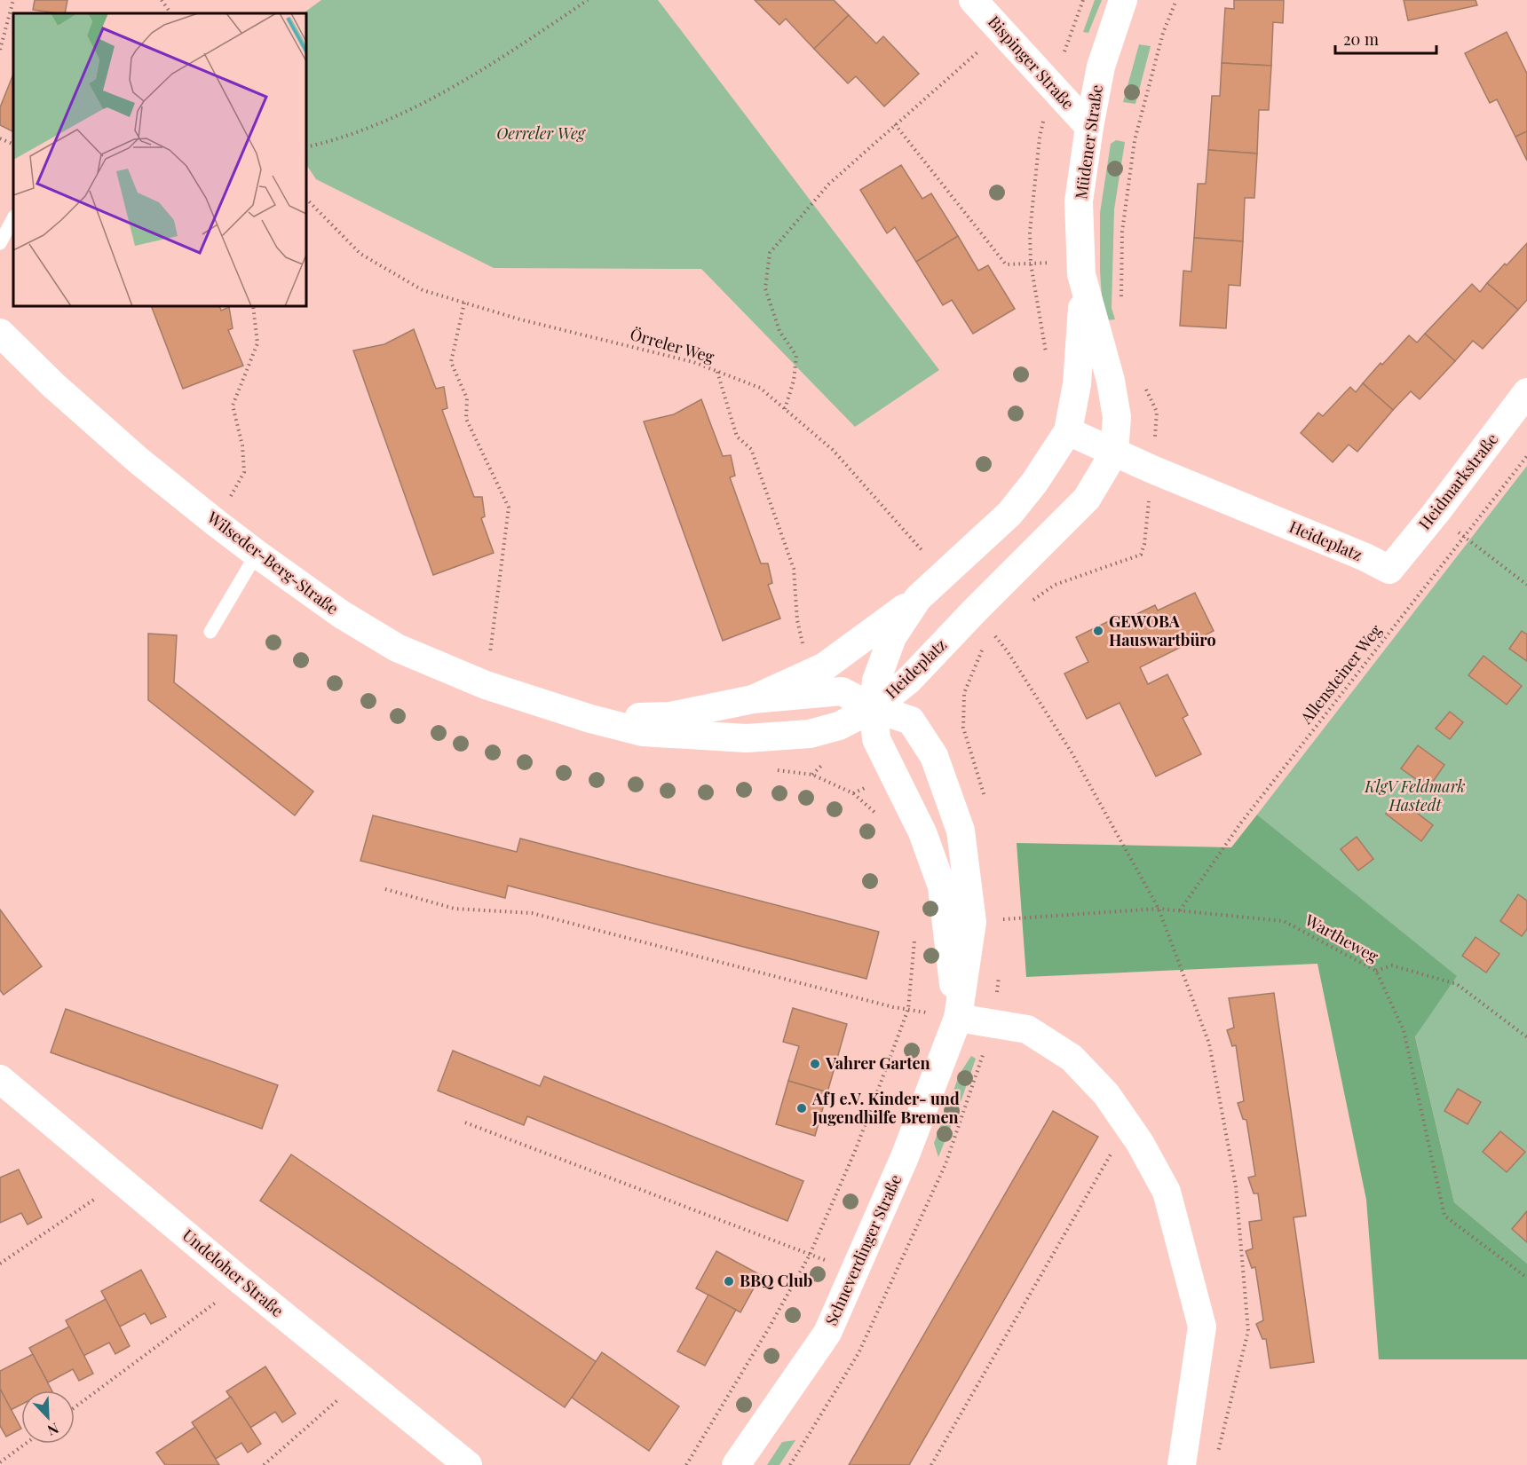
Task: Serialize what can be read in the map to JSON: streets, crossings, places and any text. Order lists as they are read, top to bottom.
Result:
{
  "streets": {
    "street": [
      "Bispinger Straße",
      "Müdener Straße",
      "Heidmarkstraße",
      "Heideplatz",
      "Wilseder-Berg-Straße",
      "Schneverdinger Straße",
      "Undeloher Straße"
    ],
    "path": ["Örreler Weg", "Allensteiner Weg", "Wartheweg"]
  },
  "crossings": [
    ["Bispinger Straße", "Müdener Straße"],
    ["Müdener Straße", "Heideplatz"],
    ["Örreler Weg", "Heideplatz"],
    ["Heidmarkstraße", "Heideplatz"],
    ["Heideplatz", "Wilseder-Berg-Straße"],
    ["Heideplatz", "Schneverdinger Straße"],
    ["Wilseder-Berg-Straße", "Schneverdinger Straße"],
    ["Allensteiner Weg", "Wartheweg"],
    ["Wartheweg", "Schneverdinger Straße"]
  ],
  "parks": ["Oerreler Weg", "KlgV Feldmark Hastedt"],
  "places": [
    "GEWOBA Hauswartbüro",
    "Vahrer Garten",
    "AfJ e.V. Kinder- und Jugendhilfe Bremen",
    "BBQ Club"
  ],
  "scale_bar": "20 m",
  "north": "bottom right"
}
